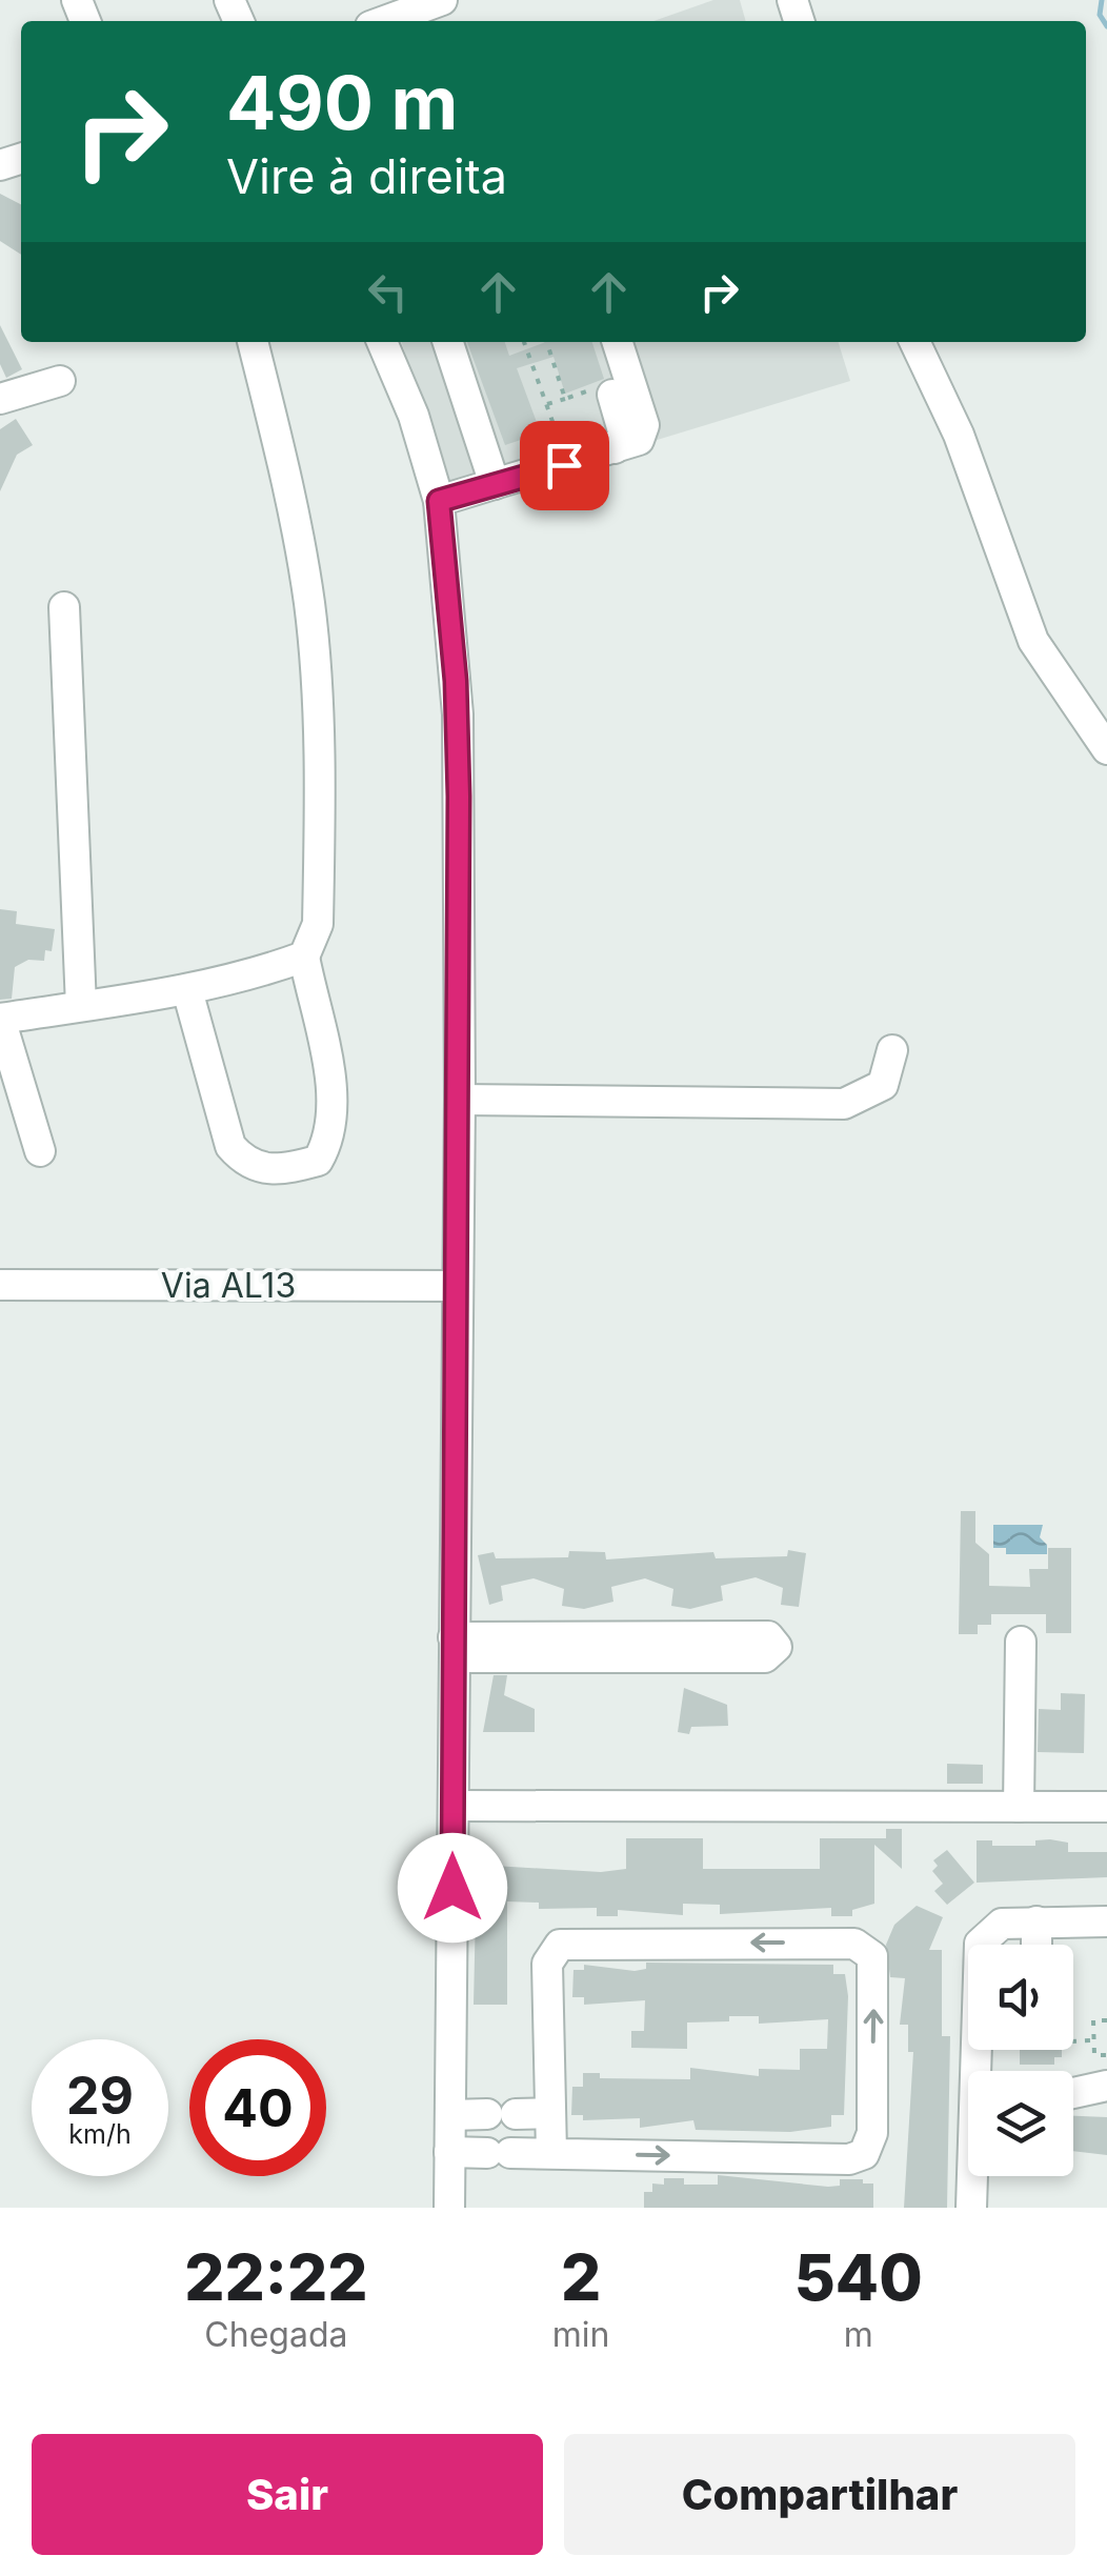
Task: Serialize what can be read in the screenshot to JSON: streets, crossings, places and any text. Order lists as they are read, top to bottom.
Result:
{
  "streets": {
    "street": ["Via AL13"]
  },
  "page": {
    "turn": ["490 m", "Vire à direita"],
    "speed": "29 km/h",
    "limit": "40",
    "eta": [
      "22:22",
      "Chegada",
      "2",
      "min",
      "540",
      "m"
    ],
    "buttons": ["Sair", "Compartilhar"]
  }
}
